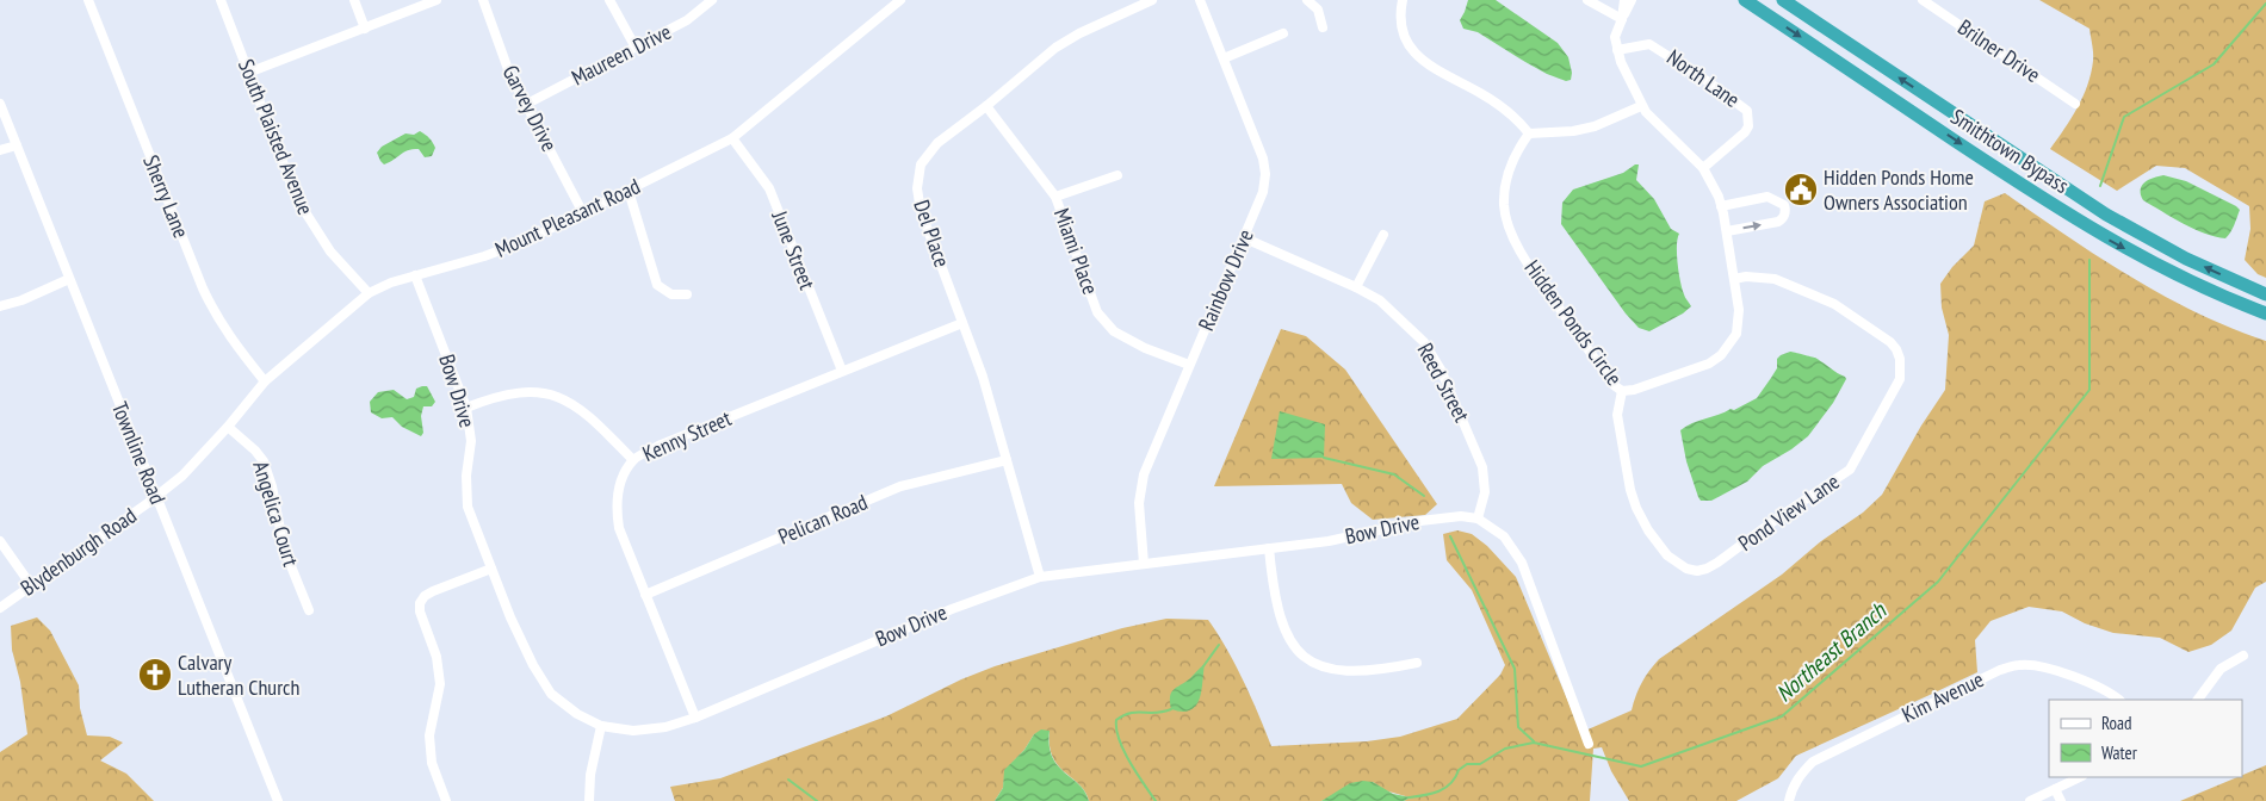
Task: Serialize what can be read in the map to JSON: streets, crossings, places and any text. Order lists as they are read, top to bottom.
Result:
{
  "streets": {
    "highway": ["Smithtown Bypass"],
    "street": [
      "Brilner Drive",
      "Maureen Drive",
      "North Lane",
      "Garvey Drive",
      "South Plaisted Avenue",
      "Sherry Lane",
      "Mount Pleasant Road",
      "Del Place",
      "June Street",
      "Miami Place",
      "Rainbow Drive",
      "Hidden Ponds Circle",
      "Reed Street",
      "Bow Drive",
      "Kenny Street",
      "Townline Road",
      "Pond View Lane",
      "Angelica Court",
      "Pelican Road",
      "Blydenburgh Road",
      "Kim Avenue"
    ]
  },
  "crossings": [
    ["Maureen Drive", "Garvey Drive"],
    ["North Lane", "Hidden Ponds Circle"],
    ["Garvey Drive", "Mount Pleasant Road"],
    ["South Plaisted Avenue", "Mount Pleasant Road"],
    ["Sherry Lane", "Mount Pleasant Road"],
    ["Mount Pleasant Road", "June Street"],
    ["Mount Pleasant Road", "Bow Drive"],
    ["Mount Pleasant Road", "Townline Road"],
    ["Mount Pleasant Road", "Angelica Court"],
    ["Mount Pleasant Road", "Blydenburgh Road"],
    ["Del Place", "Miami Place"],
    ["Del Place", "Bow Drive"],
    ["Del Place", "Kenny Street"],
    ["Del Place", "Pelican Road"],
    ["June Street", "Kenny Street"],
    ["Miami Place", "Rainbow Drive"],
    ["Rainbow Drive", "Reed Street"],
    ["Rainbow Drive", "Bow Drive"],
    ["Hidden Ponds Circle", "Pond View Lane"],
    ["Reed Street", "Bow Drive"],
    ["Bow Drive", "Kenny Street"],
    ["Kenny Street", "Pelican Road"],
    ["Townline Road", "Blydenburgh Road"]
  ],
  "water": ["Northeast Branch"],
  "places": {
    "public building": ["Hidden Ponds Home Owners Association"],
    "church": ["Calvary Lutheran Church"]
  },
  "legend": ["Road", "Water"]
}
